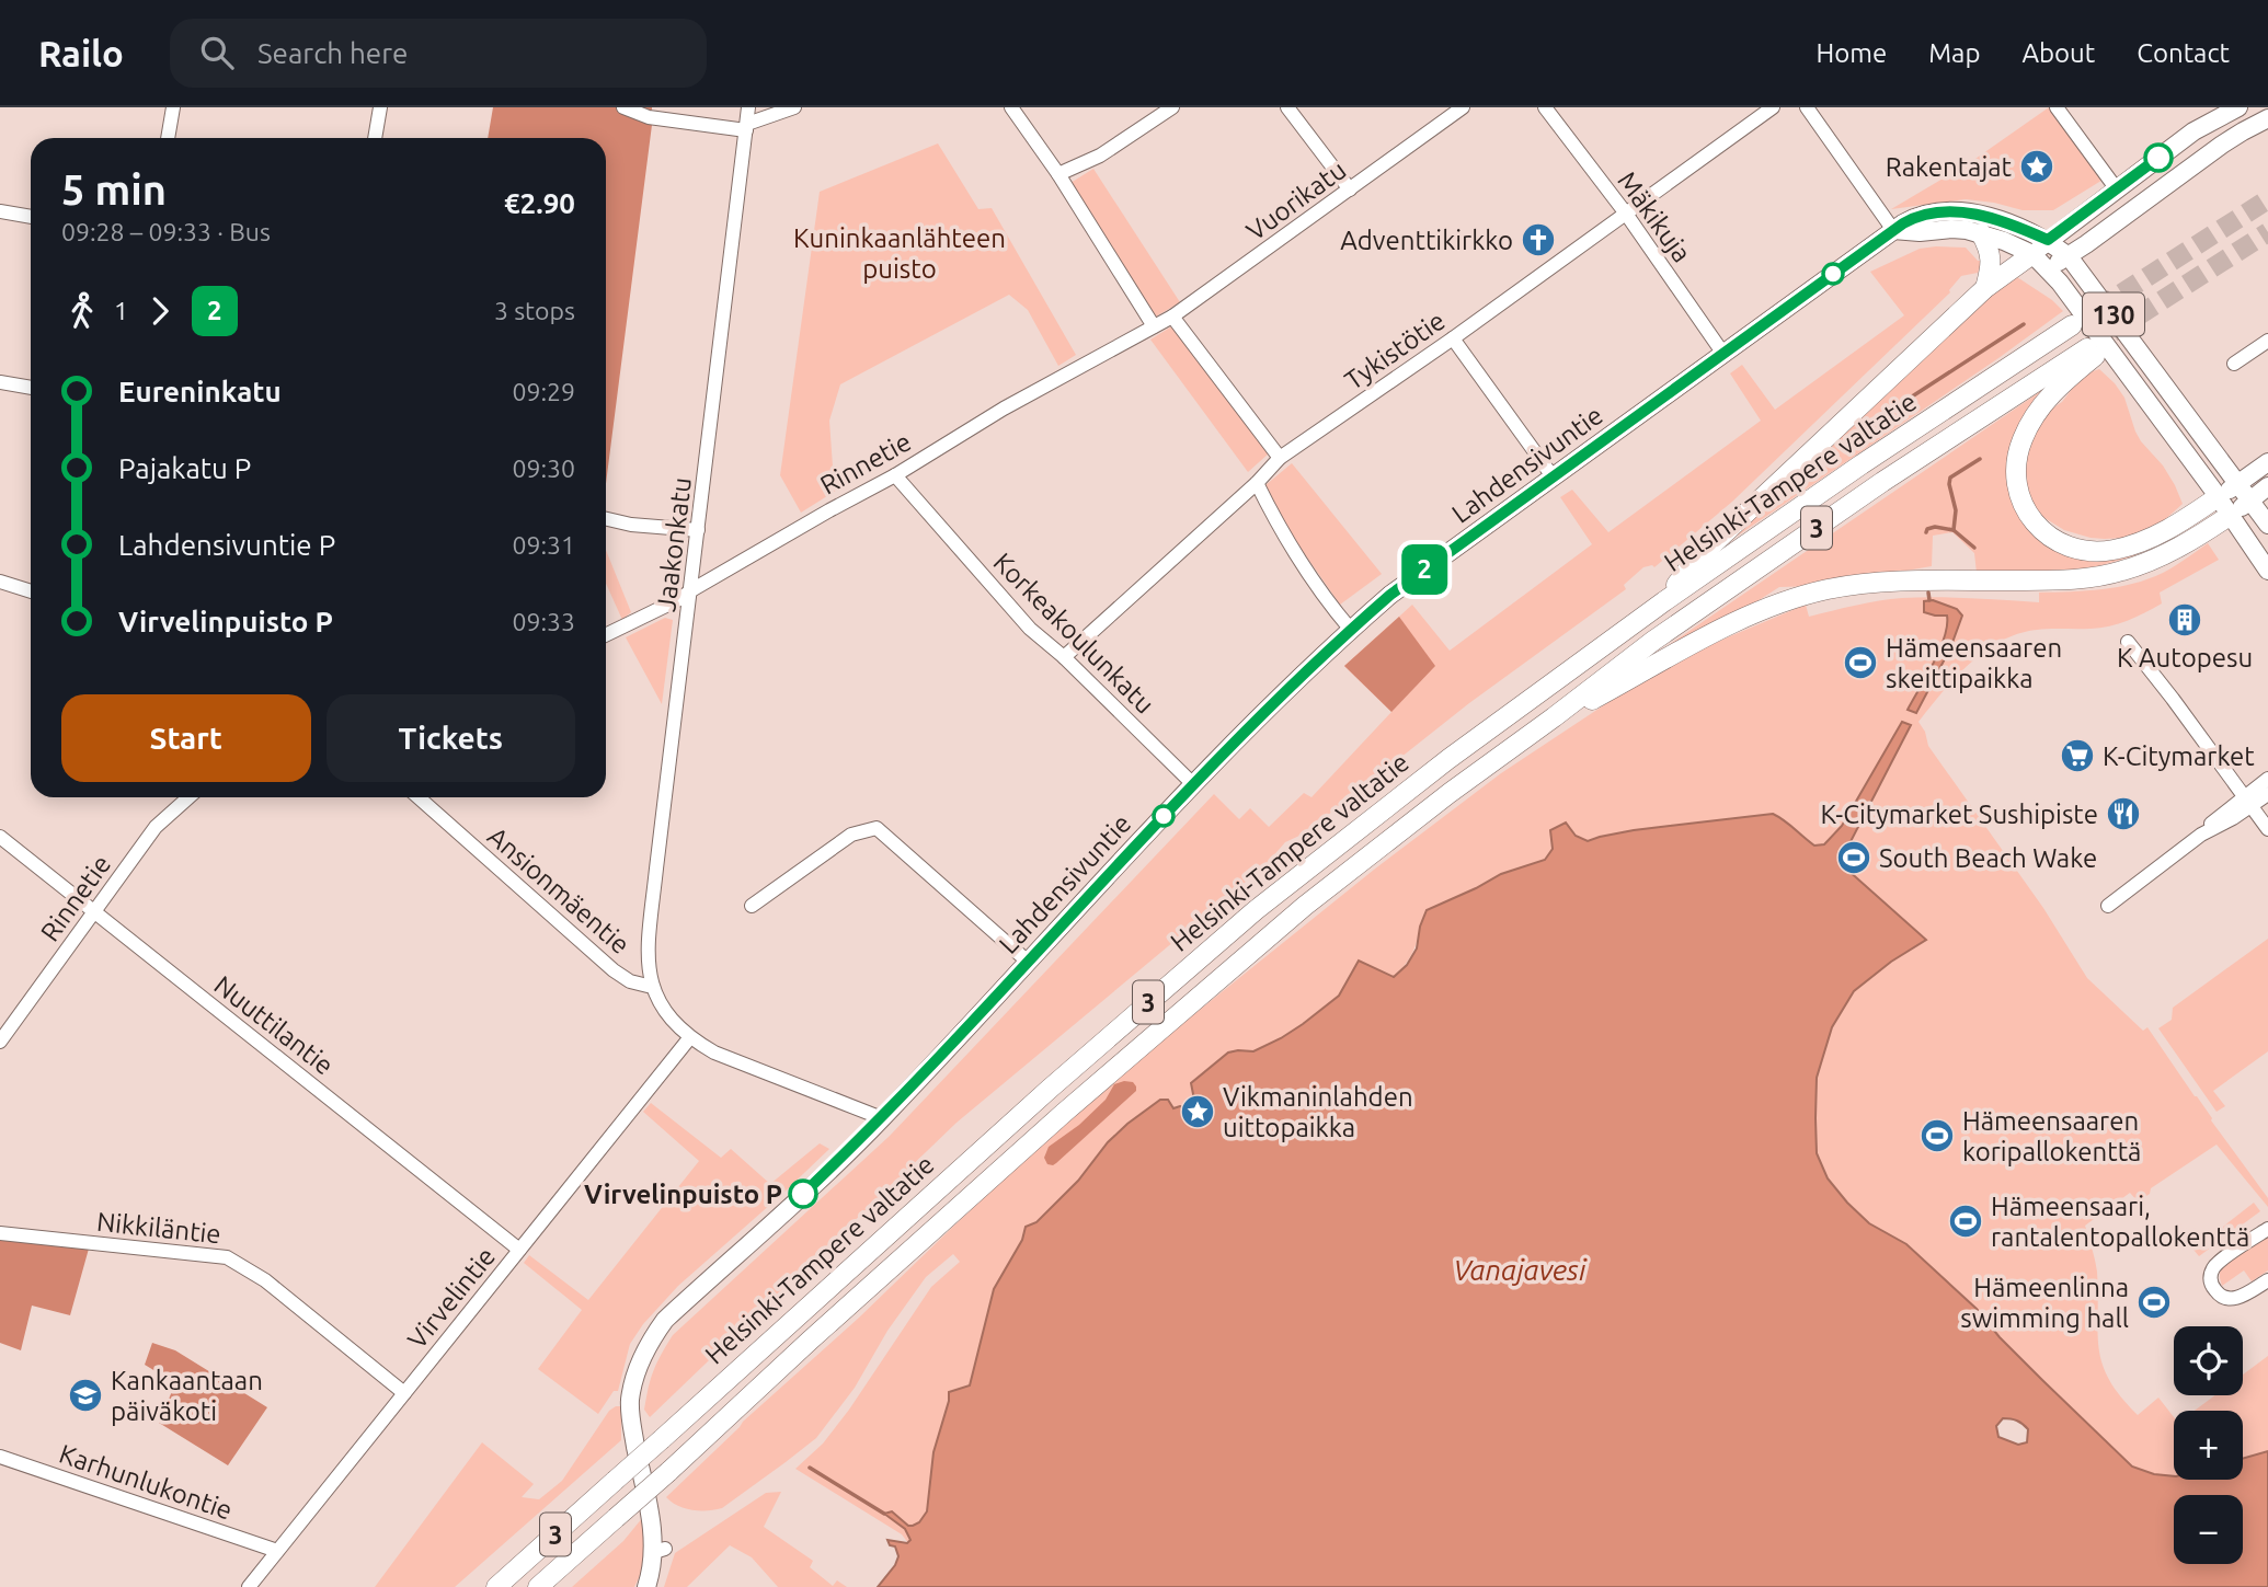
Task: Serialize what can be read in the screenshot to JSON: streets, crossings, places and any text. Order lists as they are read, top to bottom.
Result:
{
  "streets": {
    "highway": ["Helsinki-Tampere valtatie", "3"],
    "main road": ["130", "Lahdensivuntie"],
    "street": [
      "Vuorikatu",
      "Mäkikuja",
      "Tykistötie",
      "Rinnetie",
      "Jaakonkatu",
      "Korkeakoulunkatu",
      "Ansionmäentie",
      "Nuuttilantie",
      "Nikkiläntie",
      "Virvelintie",
      "Karhunlukontie"
    ]
  },
  "crossings": [
    ["Vuorikatu", "Rinnetie"],
    ["Mäkikuja", "Tykistötie"],
    ["Mäkikuja", "Lahdensivuntie"],
    ["130", "Lahdensivuntie"],
    ["130", "Helsinki-Tampere valtatie"],
    ["Tykistötie", "Korkeakoulunkatu"],
    ["Rinnetie", "Jaakonkatu"],
    ["Rinnetie", "Korkeakoulunkatu"],
    ["Rinnetie", "Nuuttilantie"],
    ["Lahdensivuntie", "Korkeakoulunkatu"],
    ["Jaakonkatu", "Ansionmäentie"],
    ["Nuuttilantie", "Virvelintie"],
    ["Nikkiläntie", "Virvelintie"],
    ["Virvelintie", "Karhunlukontie"]
  ],
  "water": ["Vanajavesi"],
  "parks": ["Kuninkaanlähteen puisto"],
  "places": {
    "place": ["Rakentajat", "Vikmaninlahden uittopaikka"],
    "church": ["Adventtikirkko"],
    "building": ["K Autopesu"],
    "sports": [
      "Hämeensaaren skeittipaikka",
      "South Beach Wake",
      "Hämeensaaren koripallokenttä",
      "Hämeensaari, rantalentopallokenttä",
      "Hämeenlinna swimming hall"
    ],
    "supermarket": ["K-Citymarket"],
    "restaurant": ["K-Citymarket Sushipiste"],
    "other": ["Virvelinpuisto P"],
    "school or university": ["Kankaantaan päiväkoti"]
  },
  "lines": ["bus line 2"],
  "page": {
    "header": "Railo",
    "search": "Search here",
    "nav": [
      "Home",
      "Map",
      "About",
      "Contact"
    ],
    "on_map": "2",
    "heading": ["5 min", "09:28 – 09:33 · Bus", "€2.90"],
    "legs": ["1", "2", "3 stops"],
    "list": [
      {
        "name": "Eureninkatu",
        "value": "09:29"
      },
      {
        "name": "Pajakatu P",
        "value": "09:30"
      },
      {
        "name": "Lahdensivuntie P",
        "value": "09:31"
      },
      {
        "name": "Virvelinpuisto P",
        "value": "09:33"
      }
    ],
    "buttons": ["Start", "Tickets"],
    "map_buttons": ["+", "−"]
  }
}
